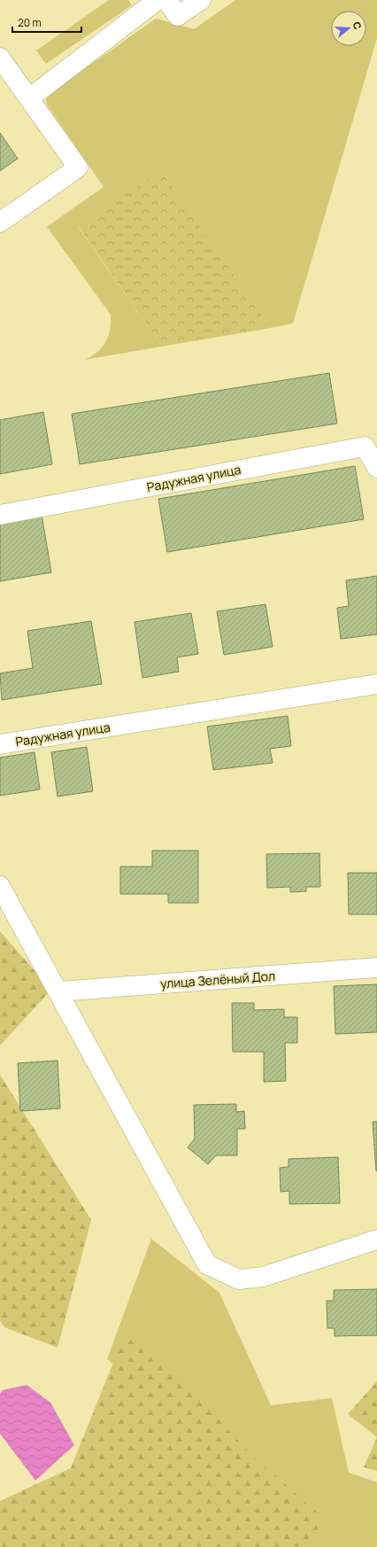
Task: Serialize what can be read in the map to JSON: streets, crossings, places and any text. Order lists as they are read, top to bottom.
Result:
{
  "streets": {
    "street": ["Радужная улица", "улица Зелёный Дол"]
  },
  "scale_bar": "20 m",
  "north": "right"
}
